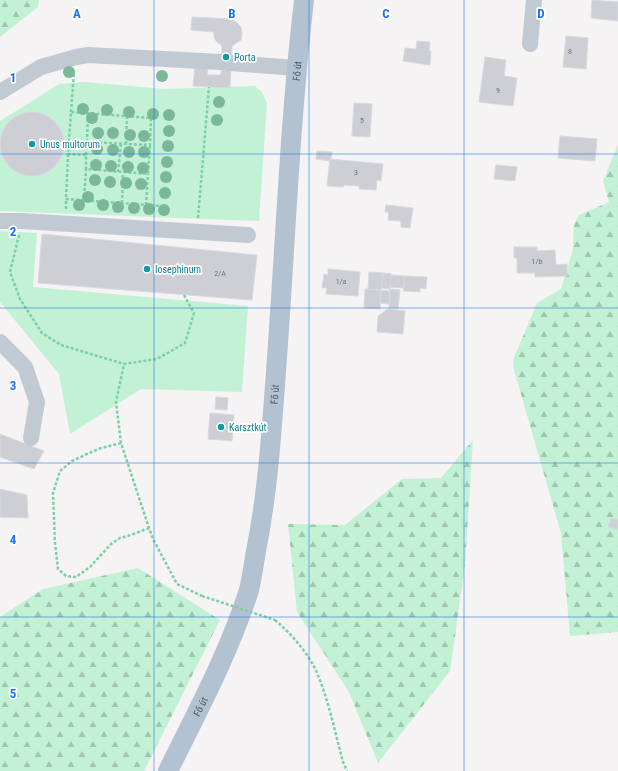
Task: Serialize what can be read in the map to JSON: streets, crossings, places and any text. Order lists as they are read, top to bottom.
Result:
{
  "streets": {
    "main road": ["Fő út"]
  },
  "places": [
    "Porta",
    "Unus multorum",
    "Iosephinum",
    "Karsztkút"
  ],
  "house_numbers": [
    "8",
    "9",
    "5",
    "3",
    "1/b",
    "2/A",
    "1/a"
  ],
  "grid": {
    "columns": [
      "A",
      "B",
      "C",
      "D"
    ],
    "rows": [
      "1",
      "2",
      "3",
      "4",
      "5"
    ]
  }
}
